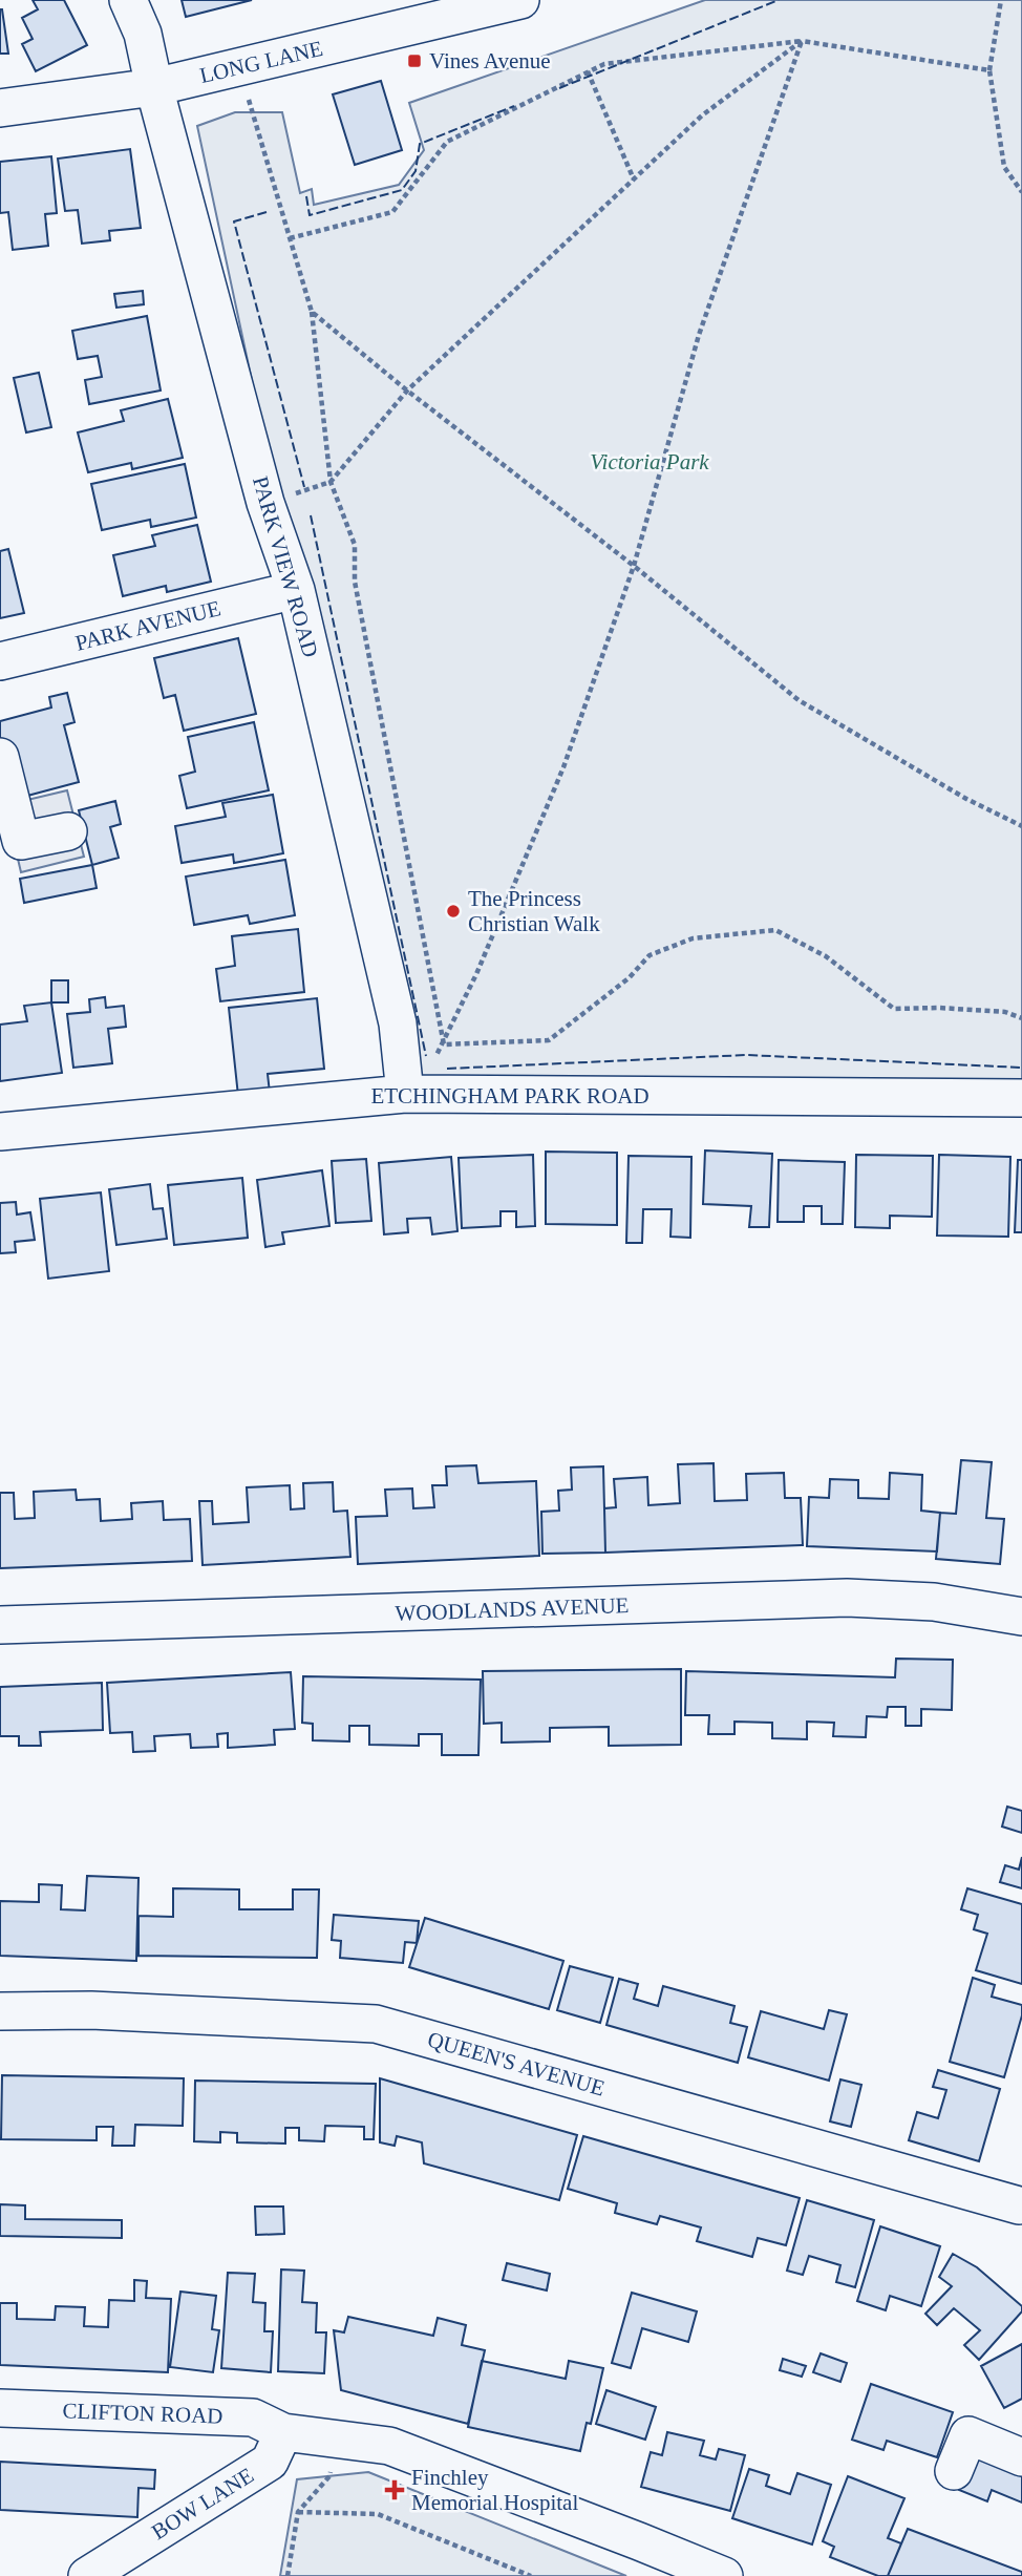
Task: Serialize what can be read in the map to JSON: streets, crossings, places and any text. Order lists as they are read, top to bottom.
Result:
{
  "streets": {
    "street": [
      "LONG LANE",
      "PARK VIEW ROAD",
      "PARK AVENUE",
      "ETCHINGHAM PARK ROAD",
      "WOODLANDS AVENUE",
      "QUEEN'S AVENUE",
      "CLIFTON ROAD",
      "BOW LANE"
    ]
  },
  "crossings": [
    ["LONG LANE", "PARK VIEW ROAD"],
    ["PARK VIEW ROAD", "PARK AVENUE"],
    ["PARK VIEW ROAD", "ETCHINGHAM PARK ROAD"],
    ["CLIFTON ROAD", "BOW LANE"]
  ],
  "parks": ["Victoria Park"],
  "places": {
    "transit": ["Vines Avenue"],
    "other": ["The Princess Christian Walk"],
    "health": ["Finchley Memorial Hospital"]
  }
}
